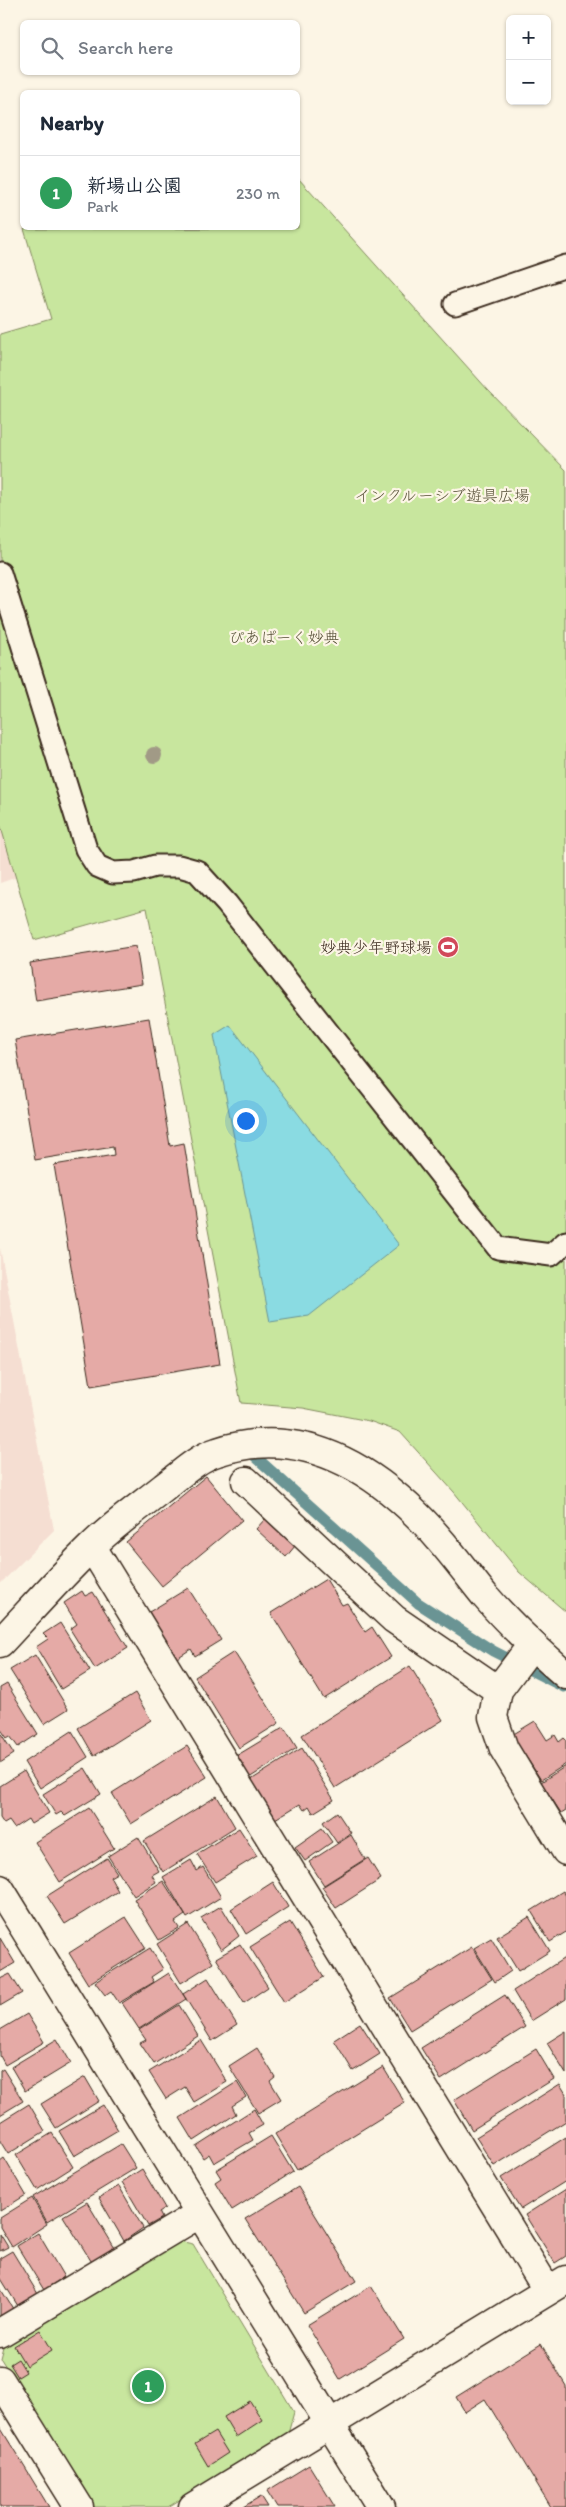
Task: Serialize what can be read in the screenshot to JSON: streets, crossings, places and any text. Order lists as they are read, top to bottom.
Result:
{
  "parks": ["インクルーシブ遊具広場", "ぴあぱーく妙典"],
  "places": {
    "sports": ["妙典少年野球場"]
  },
  "page": {
    "map_buttons": ["+", "−"],
    "search": "Search here",
    "heading": "Nearby",
    "list": [
      {
        "mark": "1",
        "name": "新場山公園",
        "note": "Park",
        "value": "230 m"
      }
    ],
    "pins": "1"
  }
}
